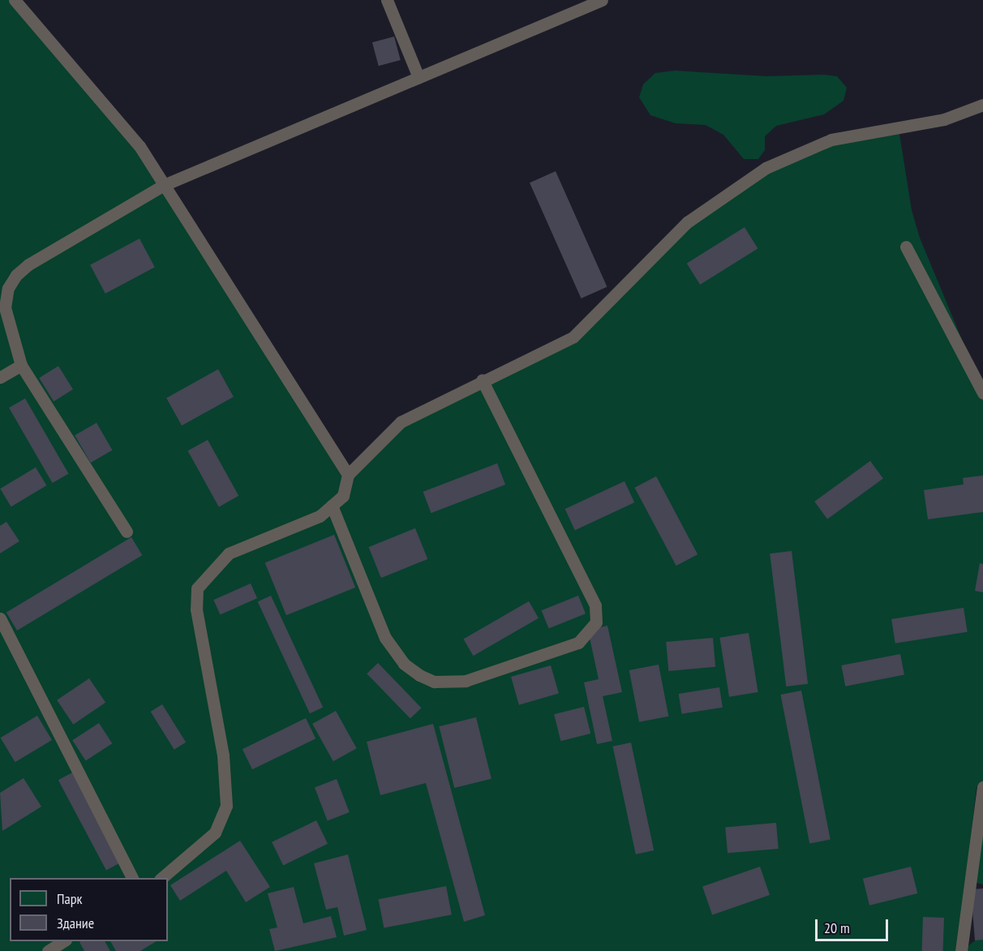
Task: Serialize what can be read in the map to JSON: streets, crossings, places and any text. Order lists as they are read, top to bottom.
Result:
{
  "legend": ["Парк", "Здание"],
  "scale_bar": "20 m"
}
